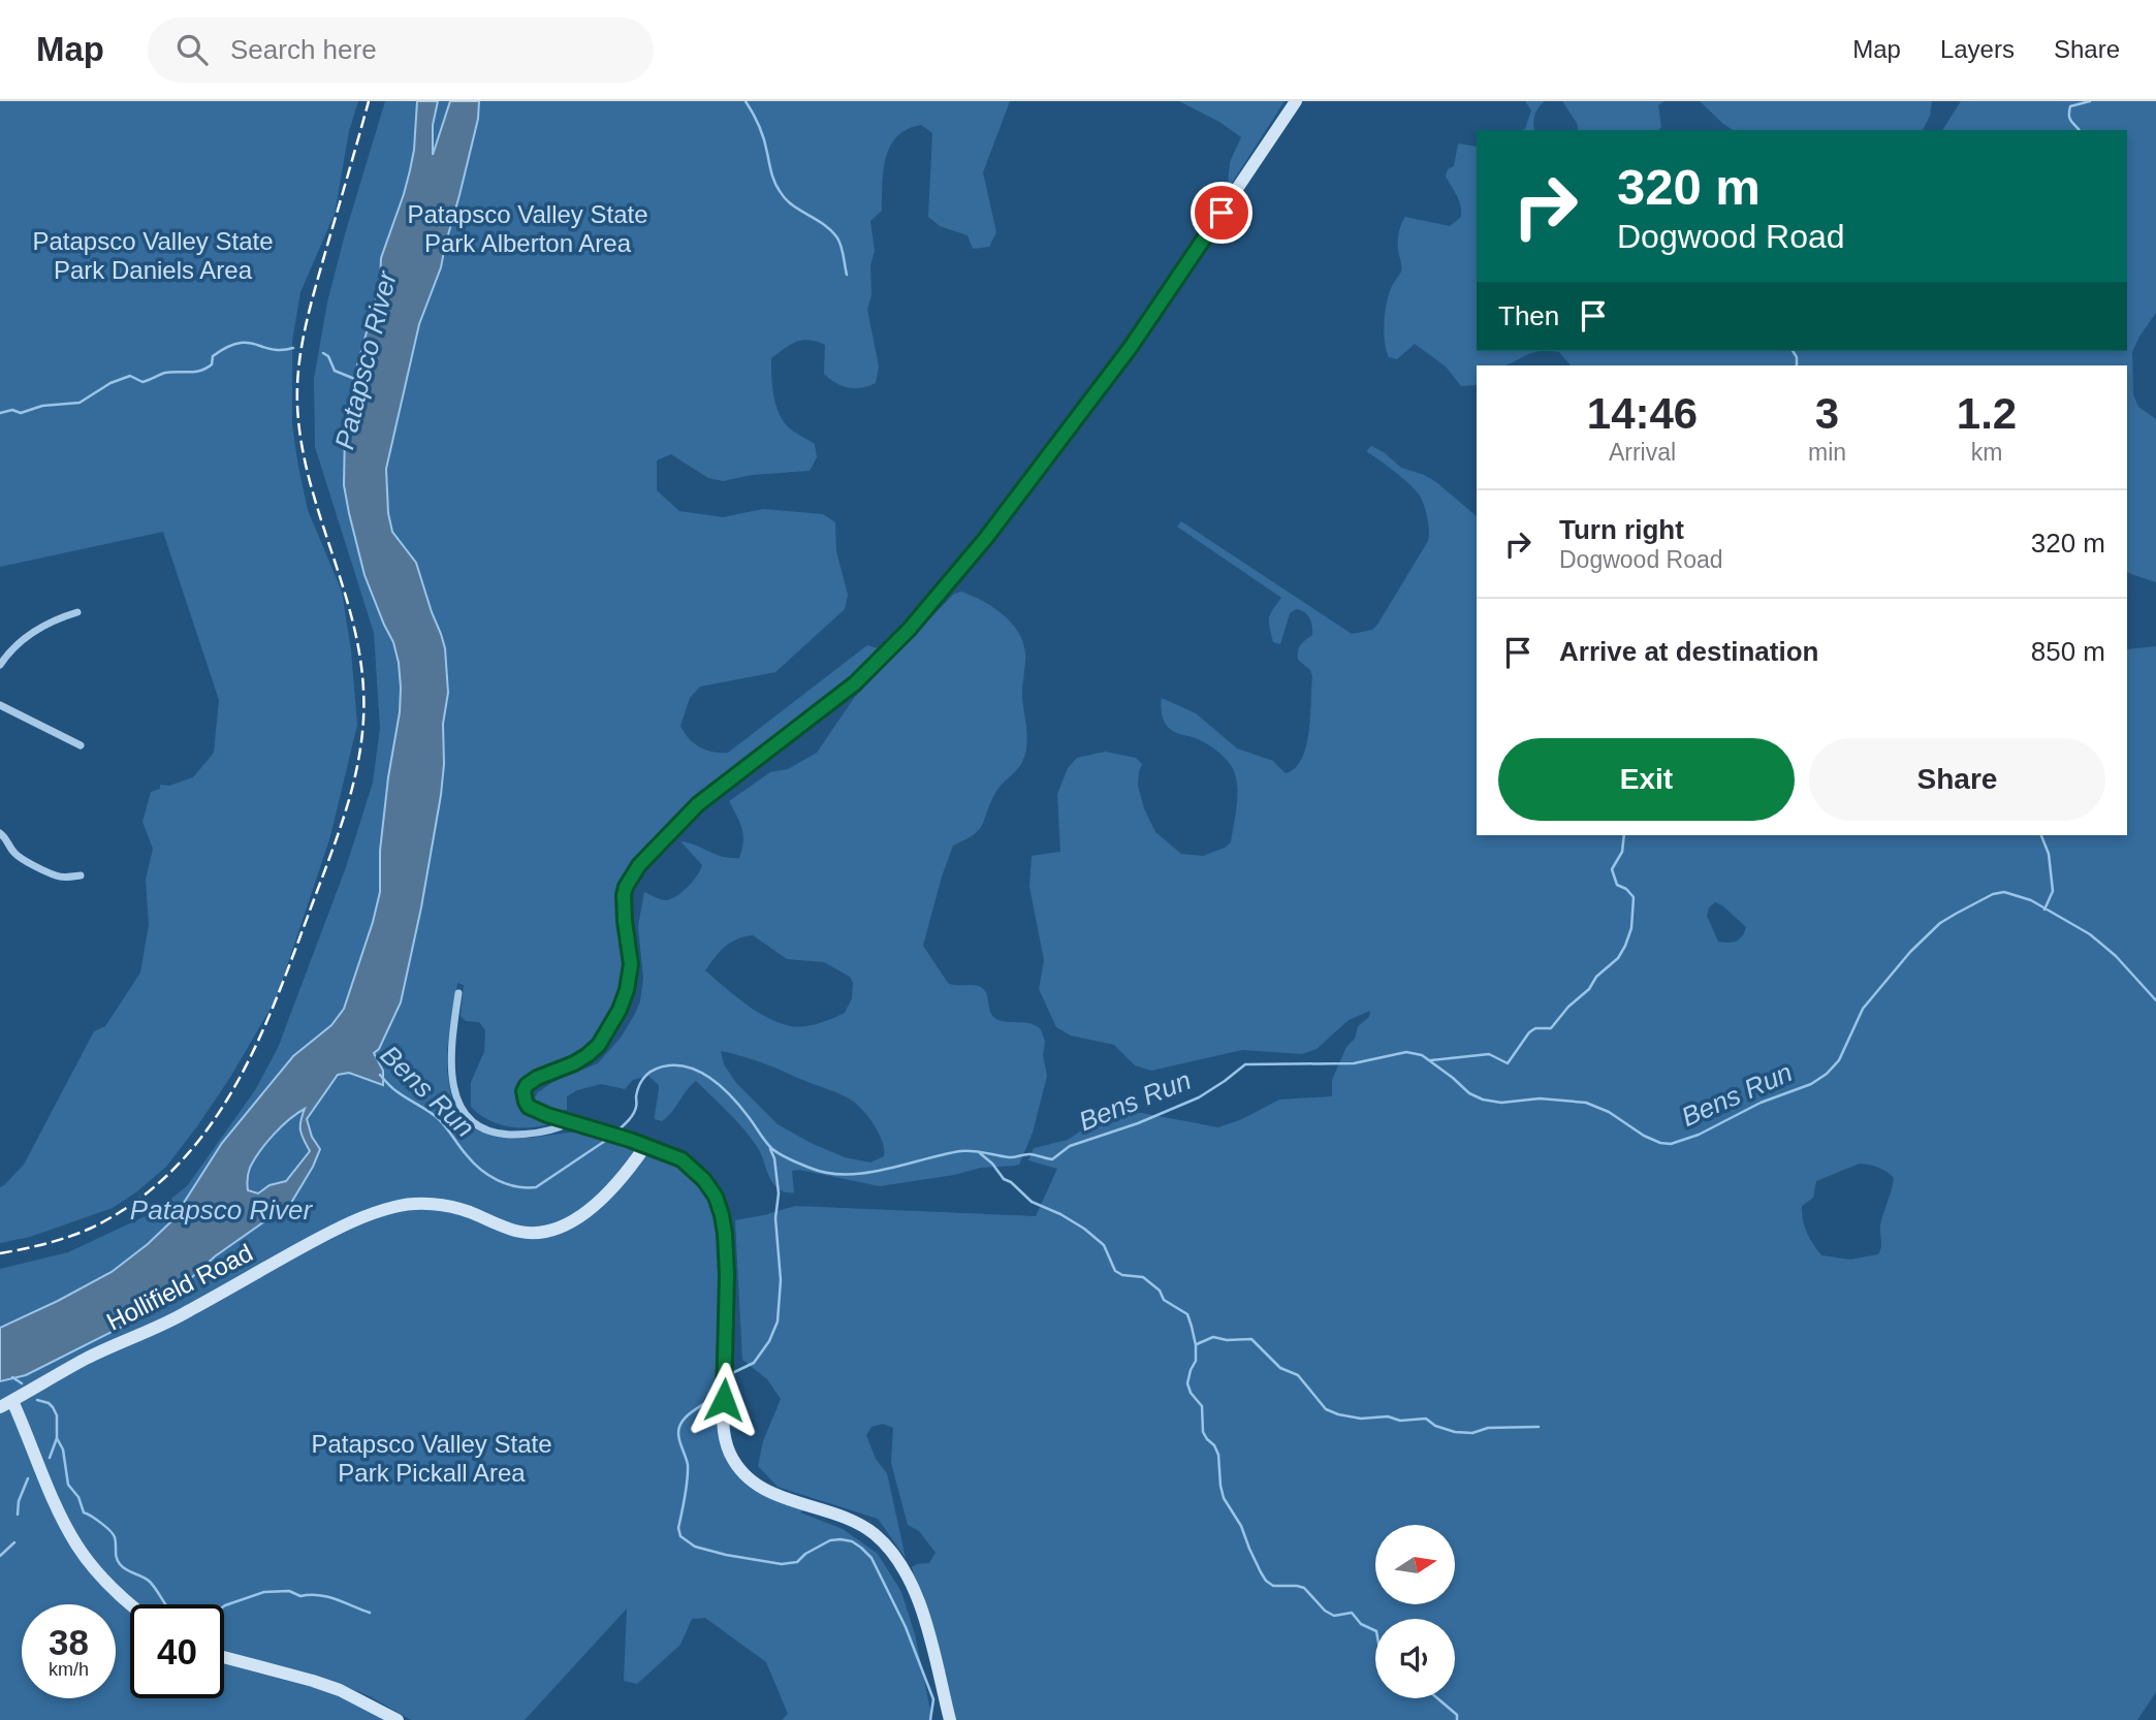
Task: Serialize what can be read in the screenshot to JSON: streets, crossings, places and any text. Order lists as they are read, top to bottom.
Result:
{
  "streets": {
    "street": ["Hollifield Road"]
  },
  "water": ["Patapsco River", "Bens Run"],
  "parks": ["Patapsco Valley State Park Alberton Area", "Patapsco Valley State Park Daniels Area", "Patapsco Valley State Park Pickall Area"],
  "north": "right",
  "page": {
    "header": "Map",
    "search": "Search here",
    "nav": ["Map", "Layers", "Share"],
    "turn": ["320 m", "Dogwood Road"],
    "then": "Then",
    "eta": [
      "14:46",
      "Arrival",
      "3",
      "min",
      "1.2",
      "km"
    ],
    "list": [
      {
        "name": "Turn right",
        "note": "Dogwood Road",
        "value": "320 m"
      },
      {
        "name": "Arrive at destination",
        "value": "850 m"
      }
    ],
    "buttons": ["Exit", "Share"],
    "speed": "38 km/h",
    "limit": "40"
  }
}
